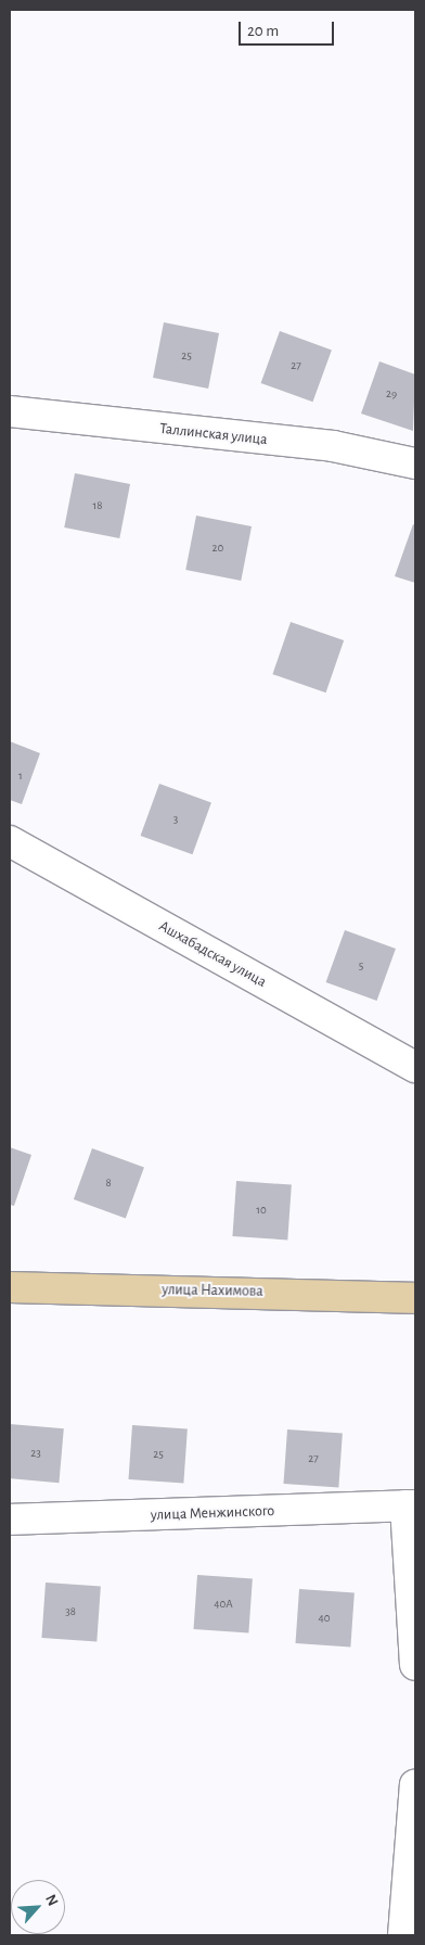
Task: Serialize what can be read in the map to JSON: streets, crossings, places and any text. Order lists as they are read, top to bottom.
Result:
{
  "streets": {
    "main road": ["улица Нахимова"],
    "street": ["Таллинская улица", "Ашхабадская улица", "улица Менжинского"]
  },
  "house_numbers": [
    "25",
    "27",
    "29",
    "18",
    "20",
    "1",
    "3",
    "5",
    "8",
    "10",
    "23",
    "25",
    "27",
    "40А",
    "38",
    "40"
  ],
  "scale_bar": "20 m",
  "north": "top right"
}
